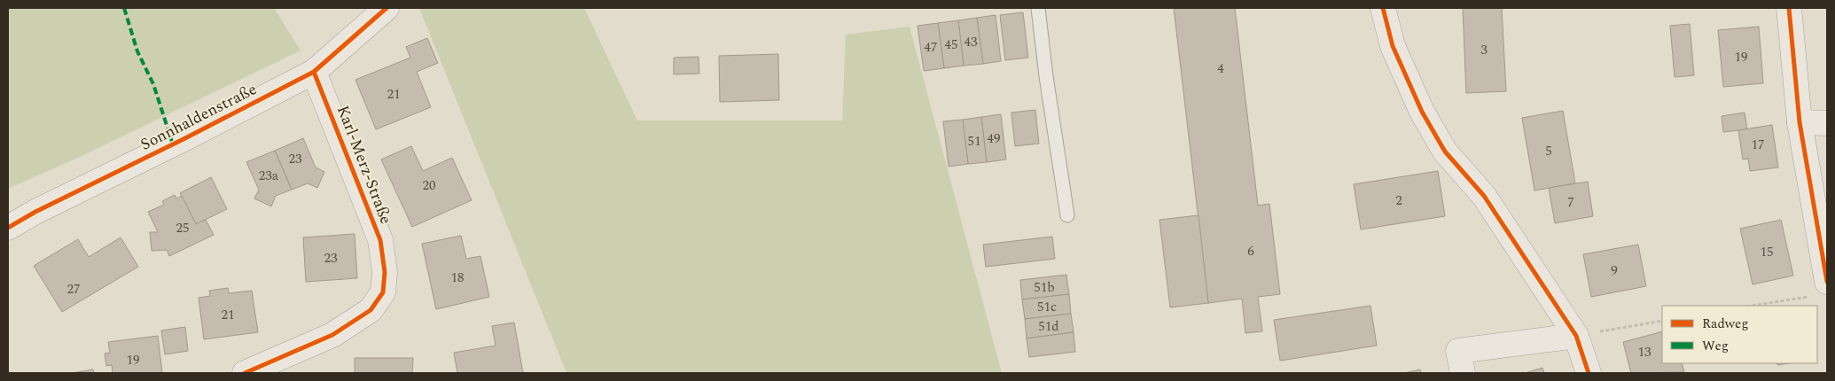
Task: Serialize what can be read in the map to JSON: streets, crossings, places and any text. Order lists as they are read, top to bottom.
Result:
{
  "streets": {
    "street": ["Sonnhaldenstraße", "Karl-Merz-Straße"]
  },
  "crossings": [
    ["Sonnhaldenstraße", "Karl-Merz-Straße"]
  ],
  "house_numbers": [
    "43",
    "45",
    "47",
    "3",
    "19",
    "4",
    "21",
    "49",
    "51",
    "17",
    "5",
    "23",
    "23a",
    "20",
    "2",
    "7",
    "25",
    "6",
    "15",
    "23",
    "9",
    "18",
    "51b",
    "27",
    "51c",
    "21",
    "51d",
    "13",
    "19"
  ],
  "legend": ["Radweg", "Weg"]
}
